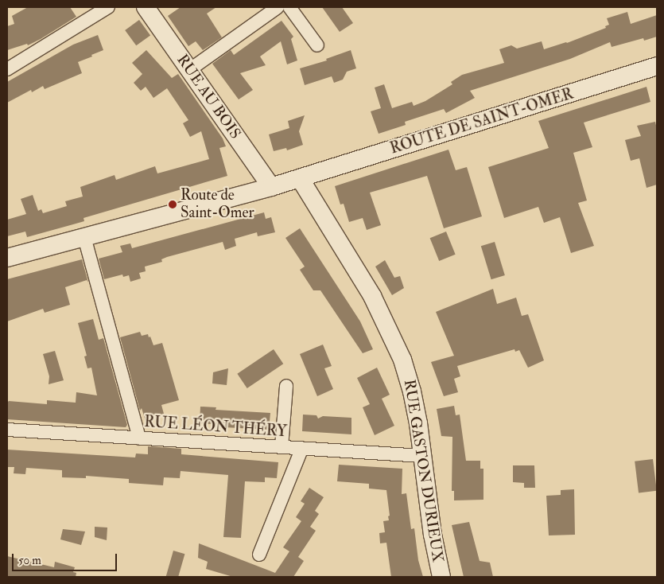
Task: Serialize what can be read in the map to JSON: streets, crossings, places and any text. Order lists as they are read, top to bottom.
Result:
{
  "streets": {
    "main road": ["RUE AU BOIS", "ROUTE DE SAINT-OMER", "RUE GASTON DURIEUX"],
    "street": ["RUE LÉON THÉRY"]
  },
  "crossings": [
    ["RUE AU BOIS", "ROUTE DE SAINT-OMER"],
    ["ROUTE DE SAINT-OMER", "RUE GASTON DURIEUX"],
    ["RUE LÉON THÉRY", "RUE GASTON DURIEUX"]
  ],
  "places": ["Route de Saint-Omer"],
  "scale_bar": "50 m"
}
